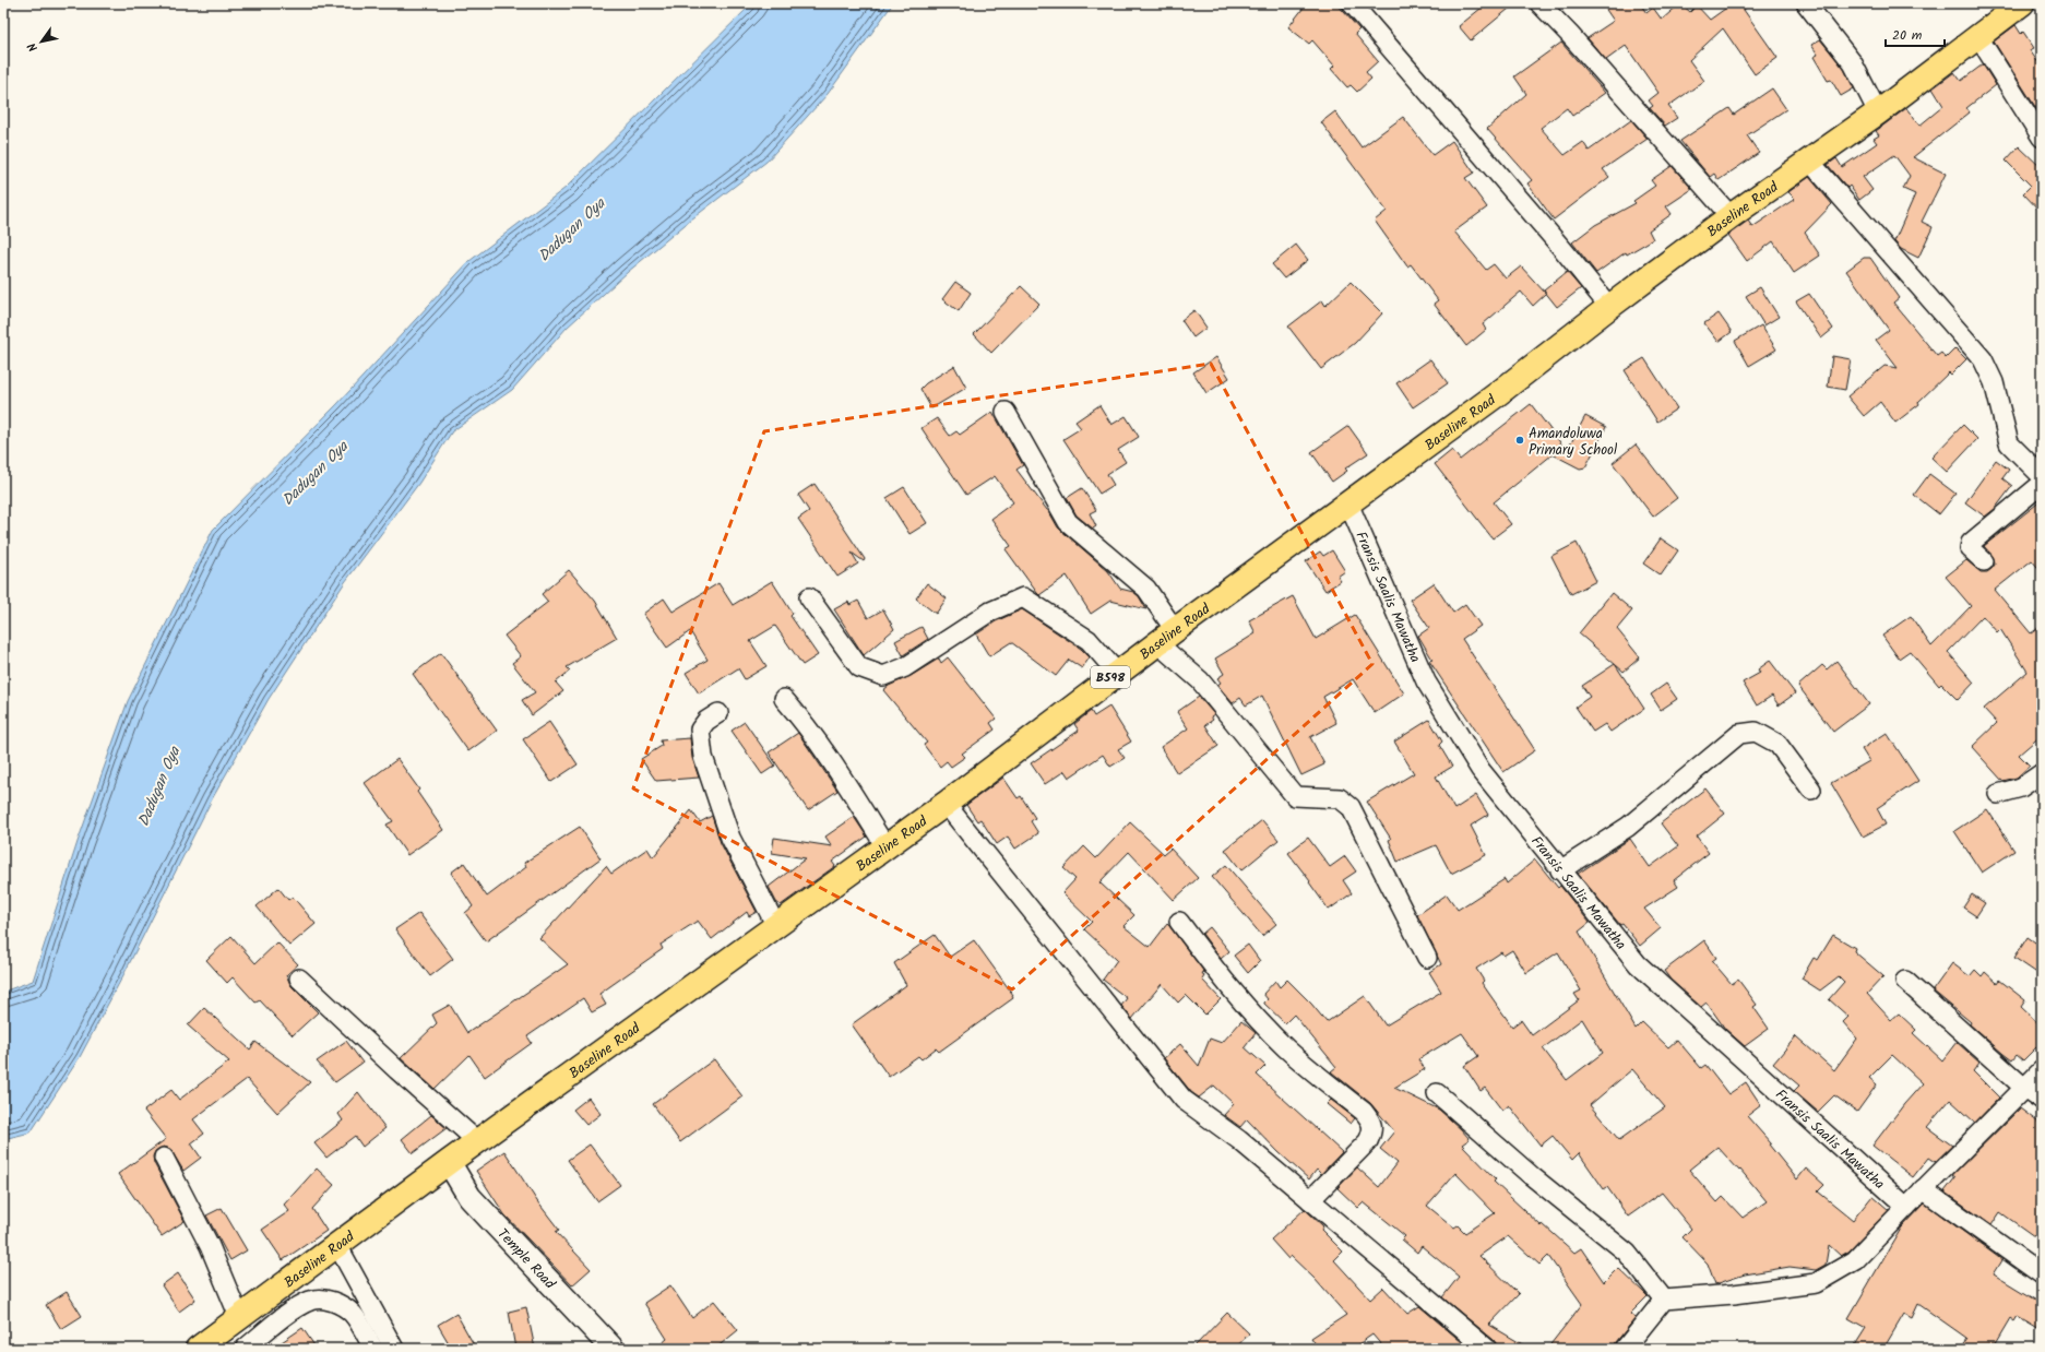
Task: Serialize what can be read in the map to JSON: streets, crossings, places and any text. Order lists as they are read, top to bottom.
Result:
{
  "streets": {
    "main road": ["Baseline Road", "B598"],
    "street": ["Fransis Saalis Mawatha", "Temple Road"]
  },
  "crossings": [
    ["Baseline Road", "Fransis Saalis Mawatha"],
    ["Baseline Road", "Temple Road"]
  ],
  "water": ["Dadugan Oya"],
  "places": ["Amandoluwa Primary School"],
  "scale_bar": "20 m",
  "north": "bottom left"
}
